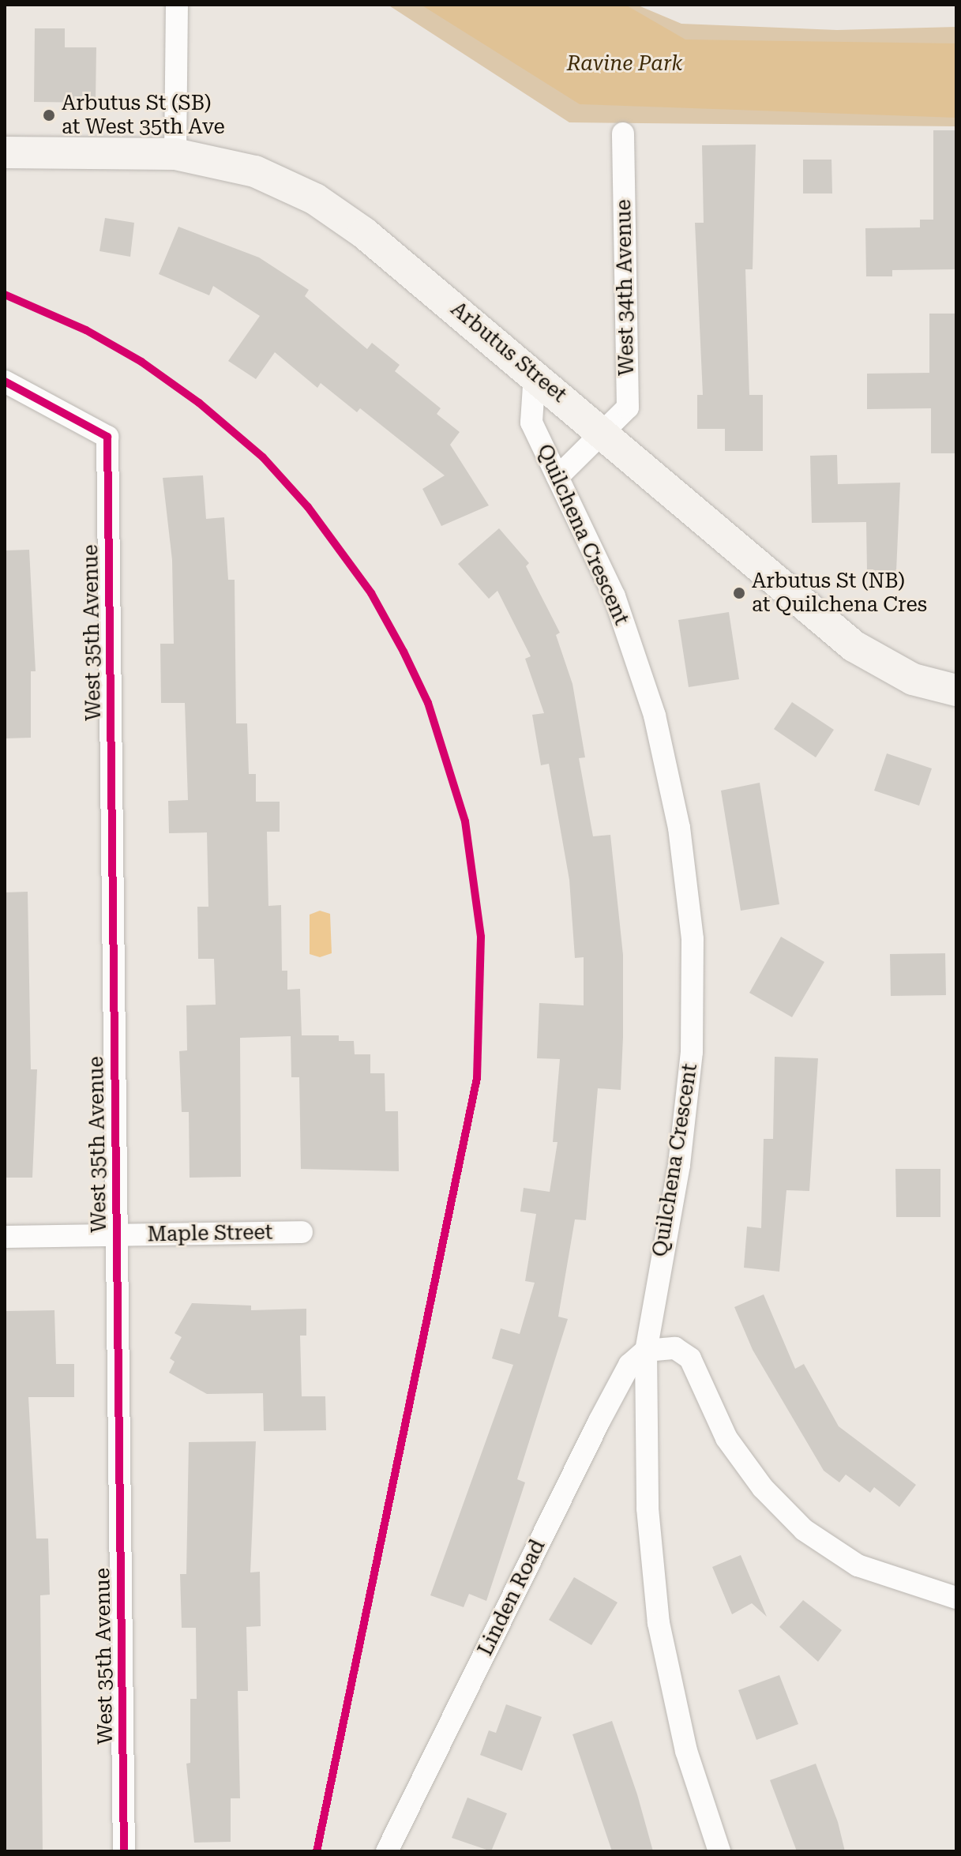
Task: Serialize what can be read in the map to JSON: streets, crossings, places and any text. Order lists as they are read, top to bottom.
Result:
{
  "streets": {
    "main road": ["Arbutus Street"],
    "street": [
      "West 34th Avenue",
      "Quilchena Crescent",
      "West 35th Avenue",
      "Maple Street",
      "Linden Road"
    ]
  },
  "crossings": [
    ["West 34th Avenue", "Arbutus Street"],
    ["West 34th Avenue", "Quilchena Crescent"],
    ["Arbutus Street", "Quilchena Crescent"],
    ["Quilchena Crescent", "Linden Road"],
    ["West 35th Avenue", "Maple Street"]
  ],
  "parks": ["Ravine Park"],
  "places": ["Arbutus St (SB) at West 35th Ave", "Arbutus St (NB) at Quilchena Cres"]
}
